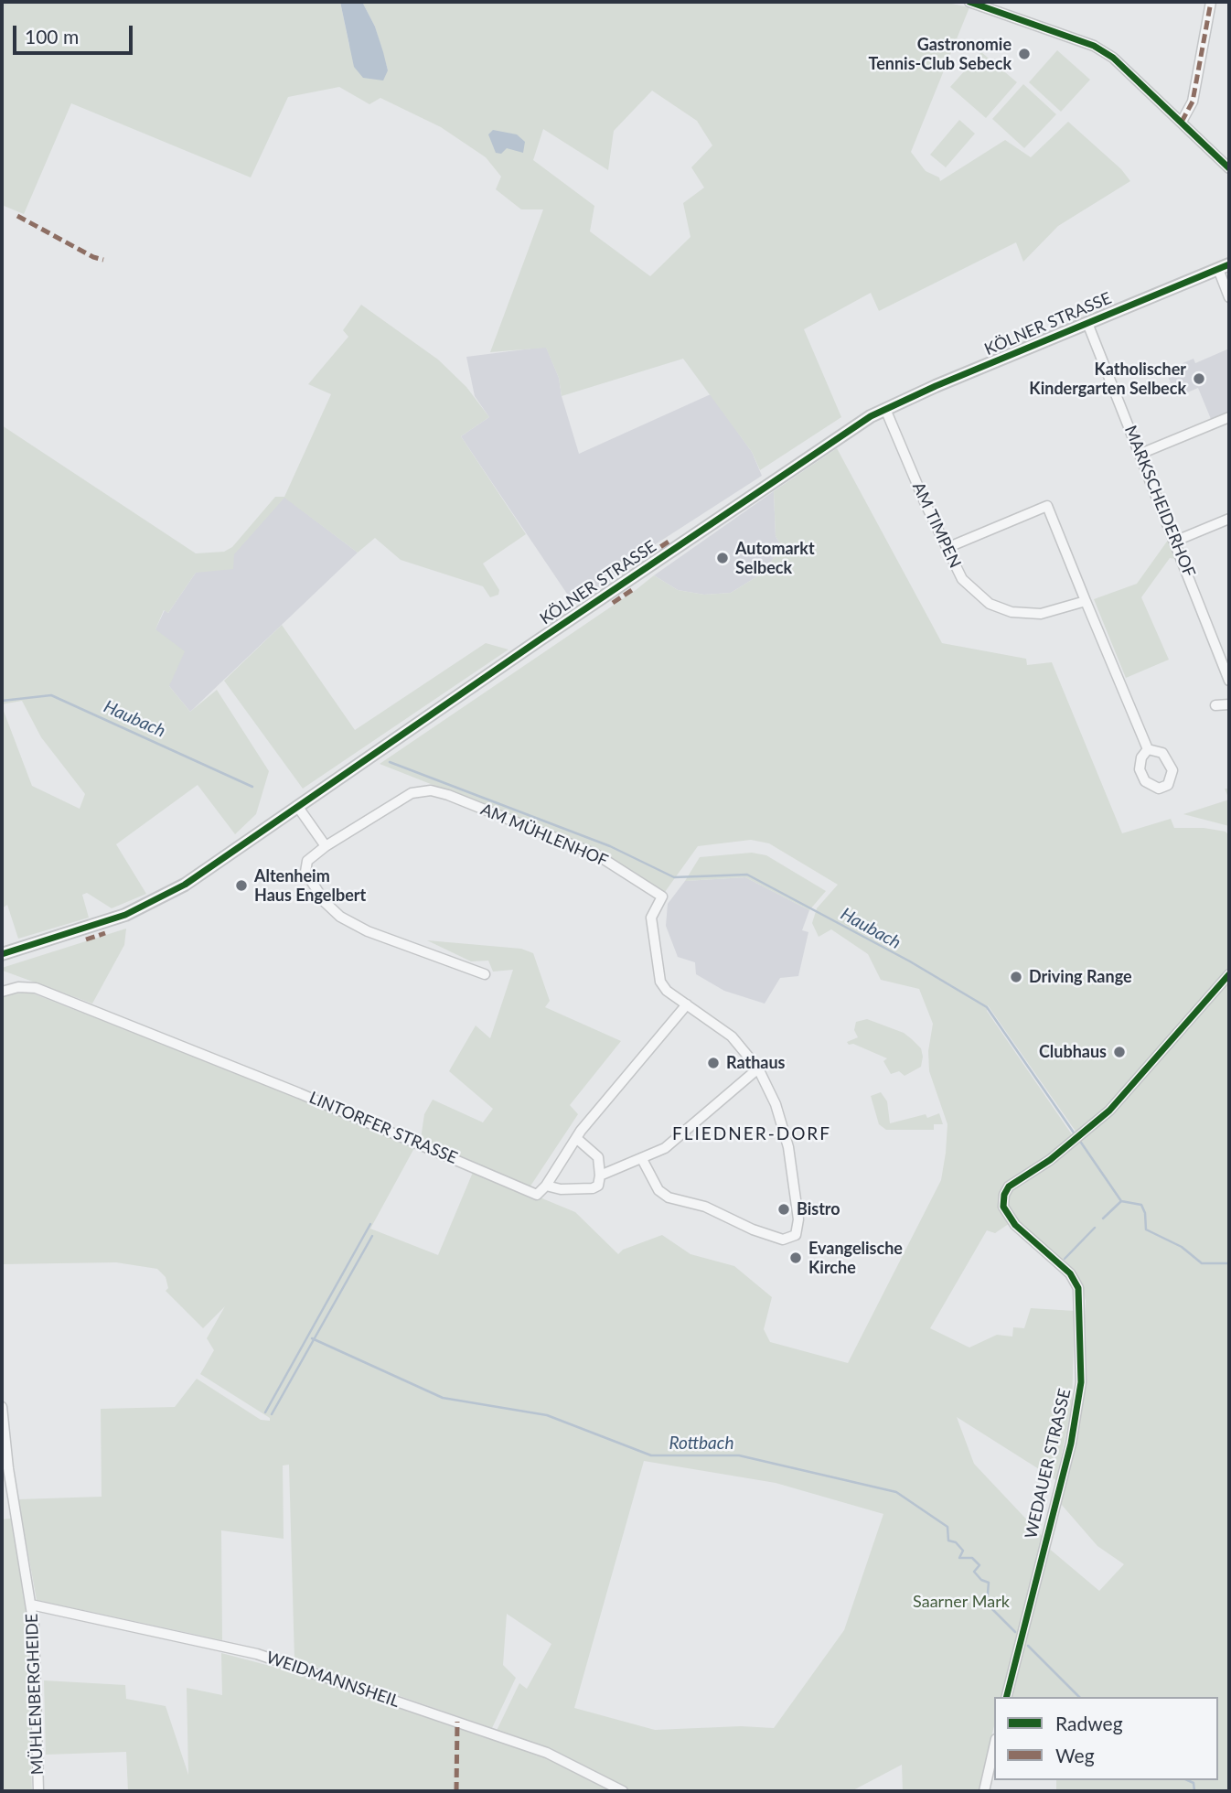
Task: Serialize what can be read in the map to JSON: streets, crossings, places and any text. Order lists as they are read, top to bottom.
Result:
{
  "streets": {
    "main road": ["KÖLNER STRASSE"],
    "street": [
      "MARKSCHEIDERHOF",
      "AM TIMPEN",
      "AM MÜHLENHOF",
      "LINTORFER STRASSE",
      "WEDAUER STRASSE",
      "WEIDMANNSHEIL",
      "MÜHLENBERGHEIDE"
    ]
  },
  "crossings": [
    ["KÖLNER STRASSE", "MARKSCHEIDERHOF"],
    ["KÖLNER STRASSE", "AM TIMPEN"],
    ["WEIDMANNSHEIL", "MÜHLENBERGHEIDE"]
  ],
  "districts": ["FLIEDNER-DORF"],
  "water": ["Haubach", "Rottbach"],
  "parks": ["Saarner Mark"],
  "places": [
    "Gastronomie Tennis-Club Sebeck",
    "Katholischer Kindergarten Selbeck",
    "Automarkt Selbeck",
    "Altenheim Haus Engelbert",
    "Driving Range",
    "Clubhaus",
    "Rathaus",
    "Bistro",
    "Evangelische Kirche"
  ],
  "legend": ["Radweg", "Weg"],
  "scale_bar": "100 m"
}
